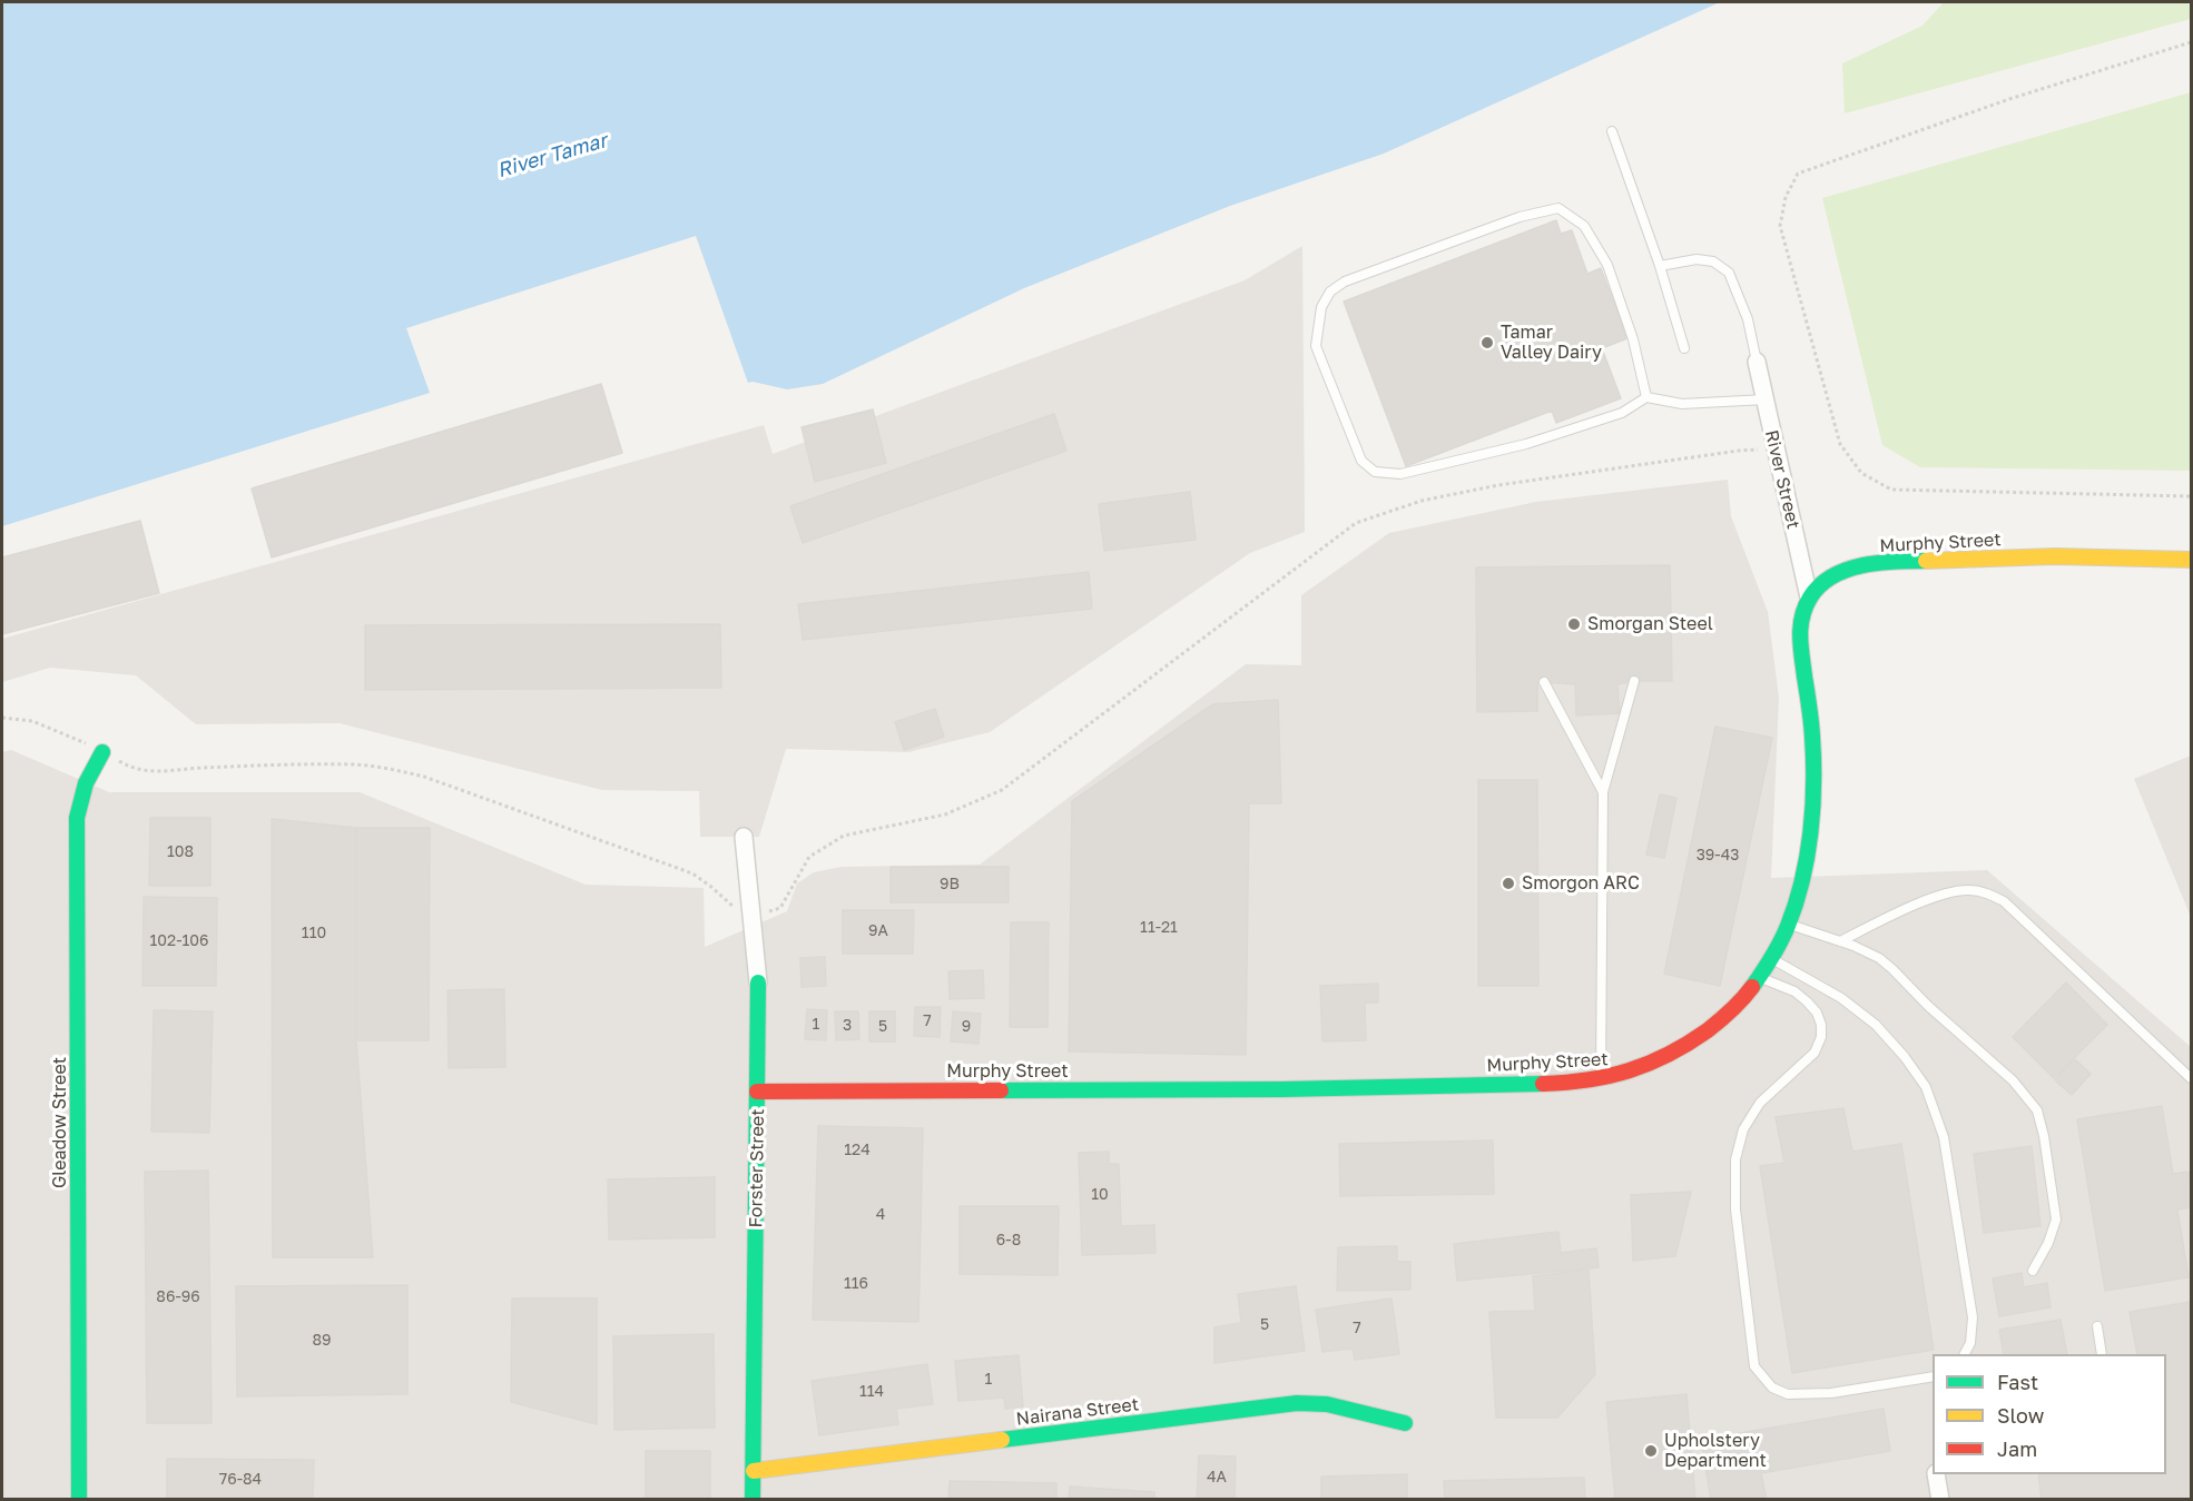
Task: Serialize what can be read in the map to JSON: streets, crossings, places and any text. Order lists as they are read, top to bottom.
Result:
{
  "streets": {
    "street": [
      "River Street",
      "Murphy Street",
      "Gleadow Street",
      "Forster Street",
      "Nairana Street"
    ]
  },
  "crossings": [
    ["River Street", "Murphy Street"],
    ["Murphy Street", "Forster Street"],
    ["Forster Street", "Nairana Street"]
  ],
  "water": ["River Tamar"],
  "places": [
    "Tamar Valley Dairy",
    "Smorgan Steel",
    "Smorgon ARC",
    "Upholstery Department"
  ],
  "house_numbers": [
    "108",
    "39-43",
    "9B",
    "11-21",
    "9A",
    "110",
    "102-106",
    "7",
    "1",
    "3",
    "5",
    "9",
    "124",
    "10",
    "4",
    "6-8",
    "116",
    "86-96",
    "5",
    "7",
    "89",
    "1",
    "114",
    "4A",
    "76-84"
  ],
  "legend": ["Fast", "Slow", "Jam"]
}
